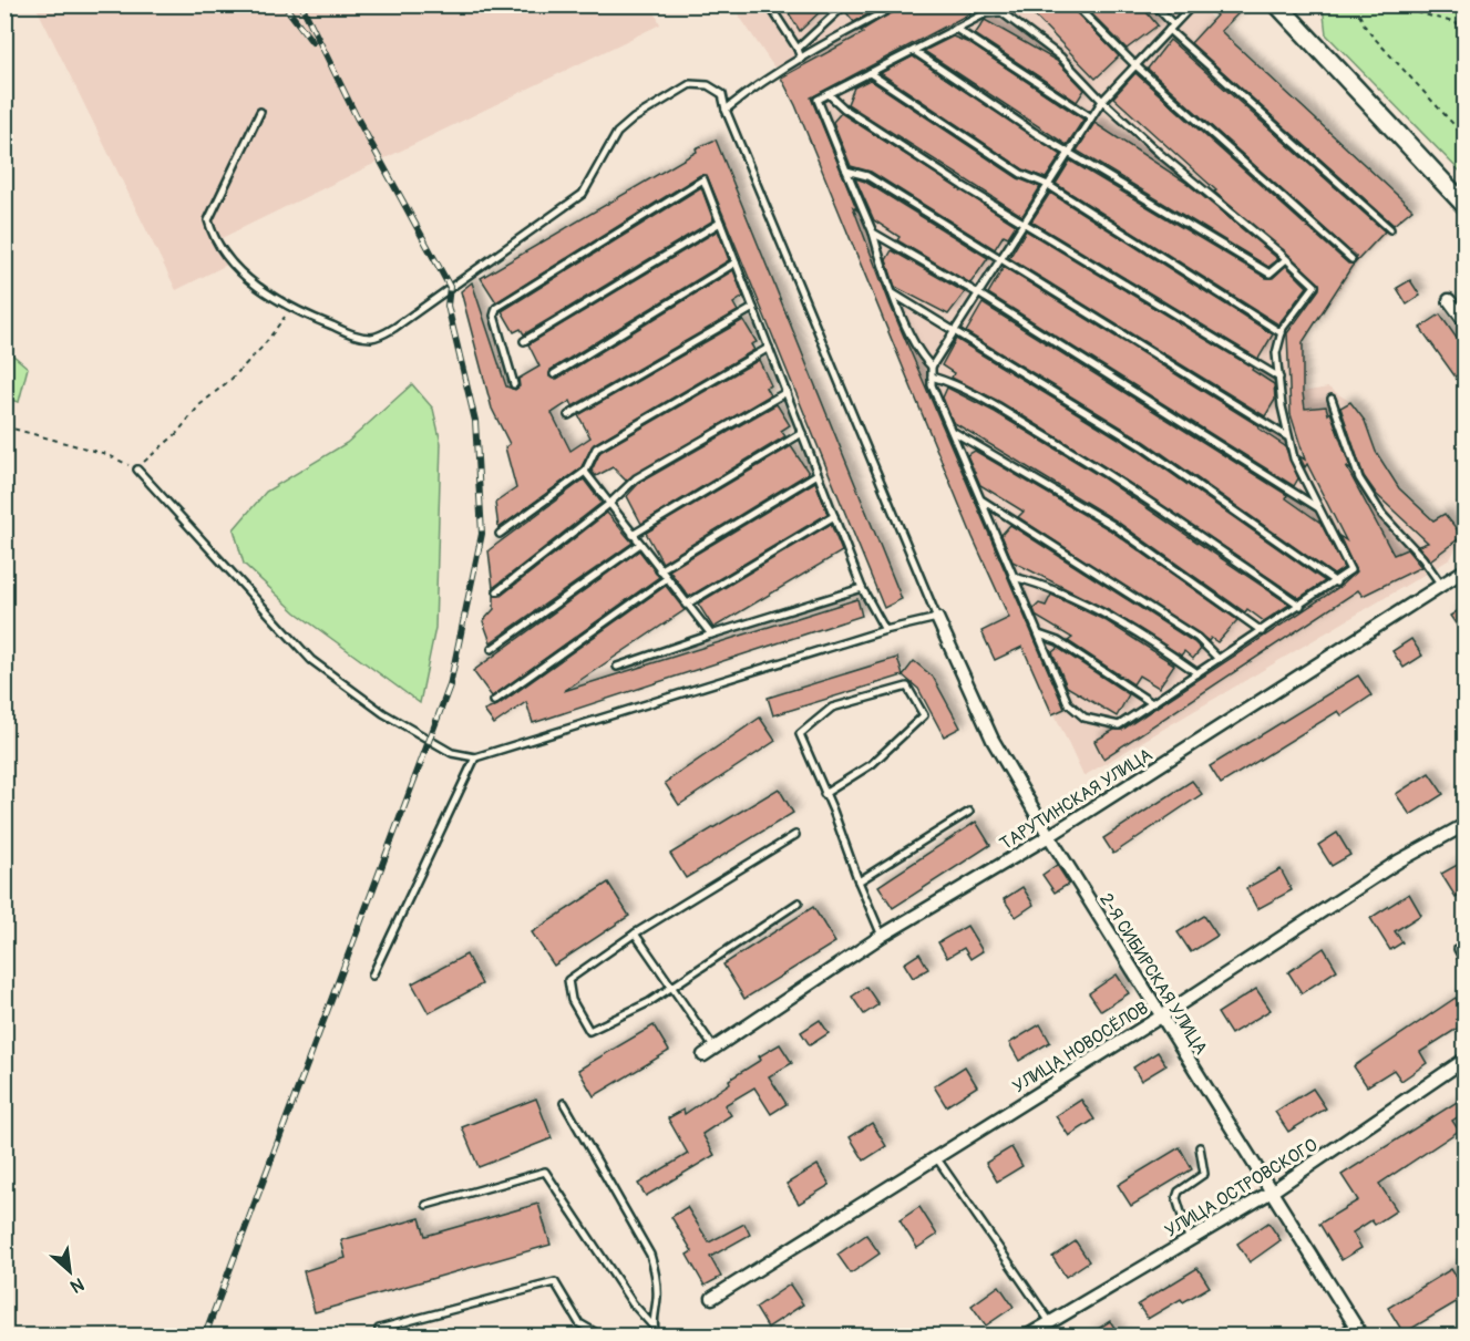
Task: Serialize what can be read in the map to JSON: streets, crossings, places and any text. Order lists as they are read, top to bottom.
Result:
{
  "streets": {
    "street": [
      "ТАРУТИНСКАЯ УЛИЦА",
      "2-Я СИБИРСКАЯ УЛИЦА",
      "УЛИЦА НОВОСЁЛОВ",
      "УЛИЦА ОСТРОВСКОГО"
    ]
  },
  "crossings": [
    ["ТАРУТИНСКАЯ УЛИЦА", "2-Я СИБИРСКАЯ УЛИЦА"],
    ["2-Я СИБИРСКАЯ УЛИЦА", "УЛИЦА НОВОСЁЛОВ"],
    ["2-Я СИБИРСКАЯ УЛИЦА", "УЛИЦА ОСТРОВСКОГО"]
  ],
  "north": "bottom right"
}
